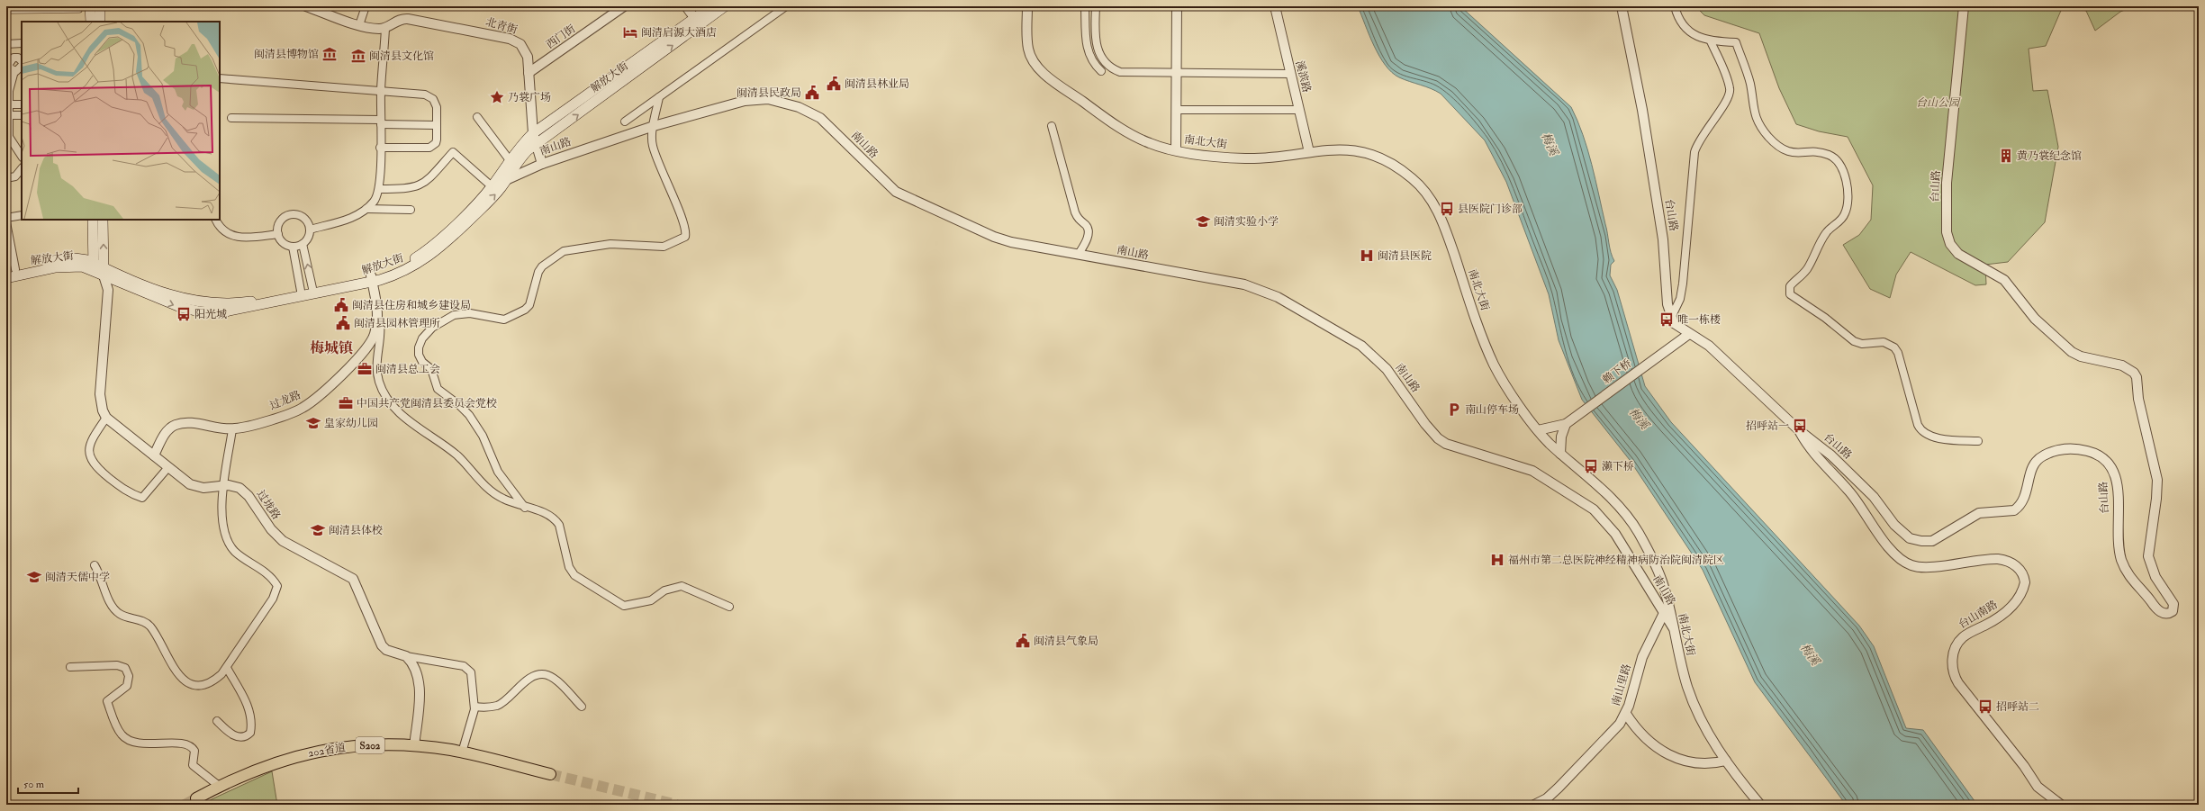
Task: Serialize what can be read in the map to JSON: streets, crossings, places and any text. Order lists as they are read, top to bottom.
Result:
{
  "streets": {
    "main road": ["解放大街", "S202", "202省道"],
    "street": [
      "北青街",
      "西门街",
      "溪滨路",
      "南北大街",
      "南山路",
      "台山路",
      "赖下桥",
      "过龙路",
      "过垅路",
      "台山南路",
      "南山里路"
    ]
  },
  "crossings": [
    ["北青街", "西门街"],
    ["北青街", "解放大街"],
    ["北青街", "南山路"],
    ["溪滨路", "南北大街"],
    ["解放大街", "南山路"],
    ["解放大街", "过龙路"],
    ["南北大街", "南山路"],
    ["南北大街", "南山里路"],
    ["南山路", "南山里路"],
    ["台山路", "赖下桥"],
    ["台山路", "台山南路"],
    ["过龙路", "过垅路"]
  ],
  "districts": ["梅城镇"],
  "water": ["梅溪"],
  "parks": ["台山公园"],
  "places": {
    "hotel": ["闽清启源大酒店"],
    "museum": ["闽清县博物馆", "闽清县文化馆"],
    "public building": [
      "闽清县林业局",
      "闽清县民政局",
      "闽清县住房和城乡建设局",
      "闽清县园林管理所",
      "闽清县气象局"
    ],
    "place": ["乃裳广场"],
    "building": ["黄乃裳纪念馆"],
    "bus stop": [
      "县医院门诊部",
      "阳光城",
      "唯一栋楼",
      "招呼站一",
      "濑下桥",
      "招呼站二"
    ],
    "school or university": [
      "闽清实验小学",
      "皇家幼儿园",
      "闽清县体校",
      "闽清天儒中学"
    ],
    "hospital": ["闽清县医院", "福州市第二总医院神经精神病防治院闽清院区"],
    "office": ["闽清县总工会", "中国共产党闽清县委员会党校"],
    "parking": ["南山停车场"]
  },
  "scale_bar": "50 m"
}
